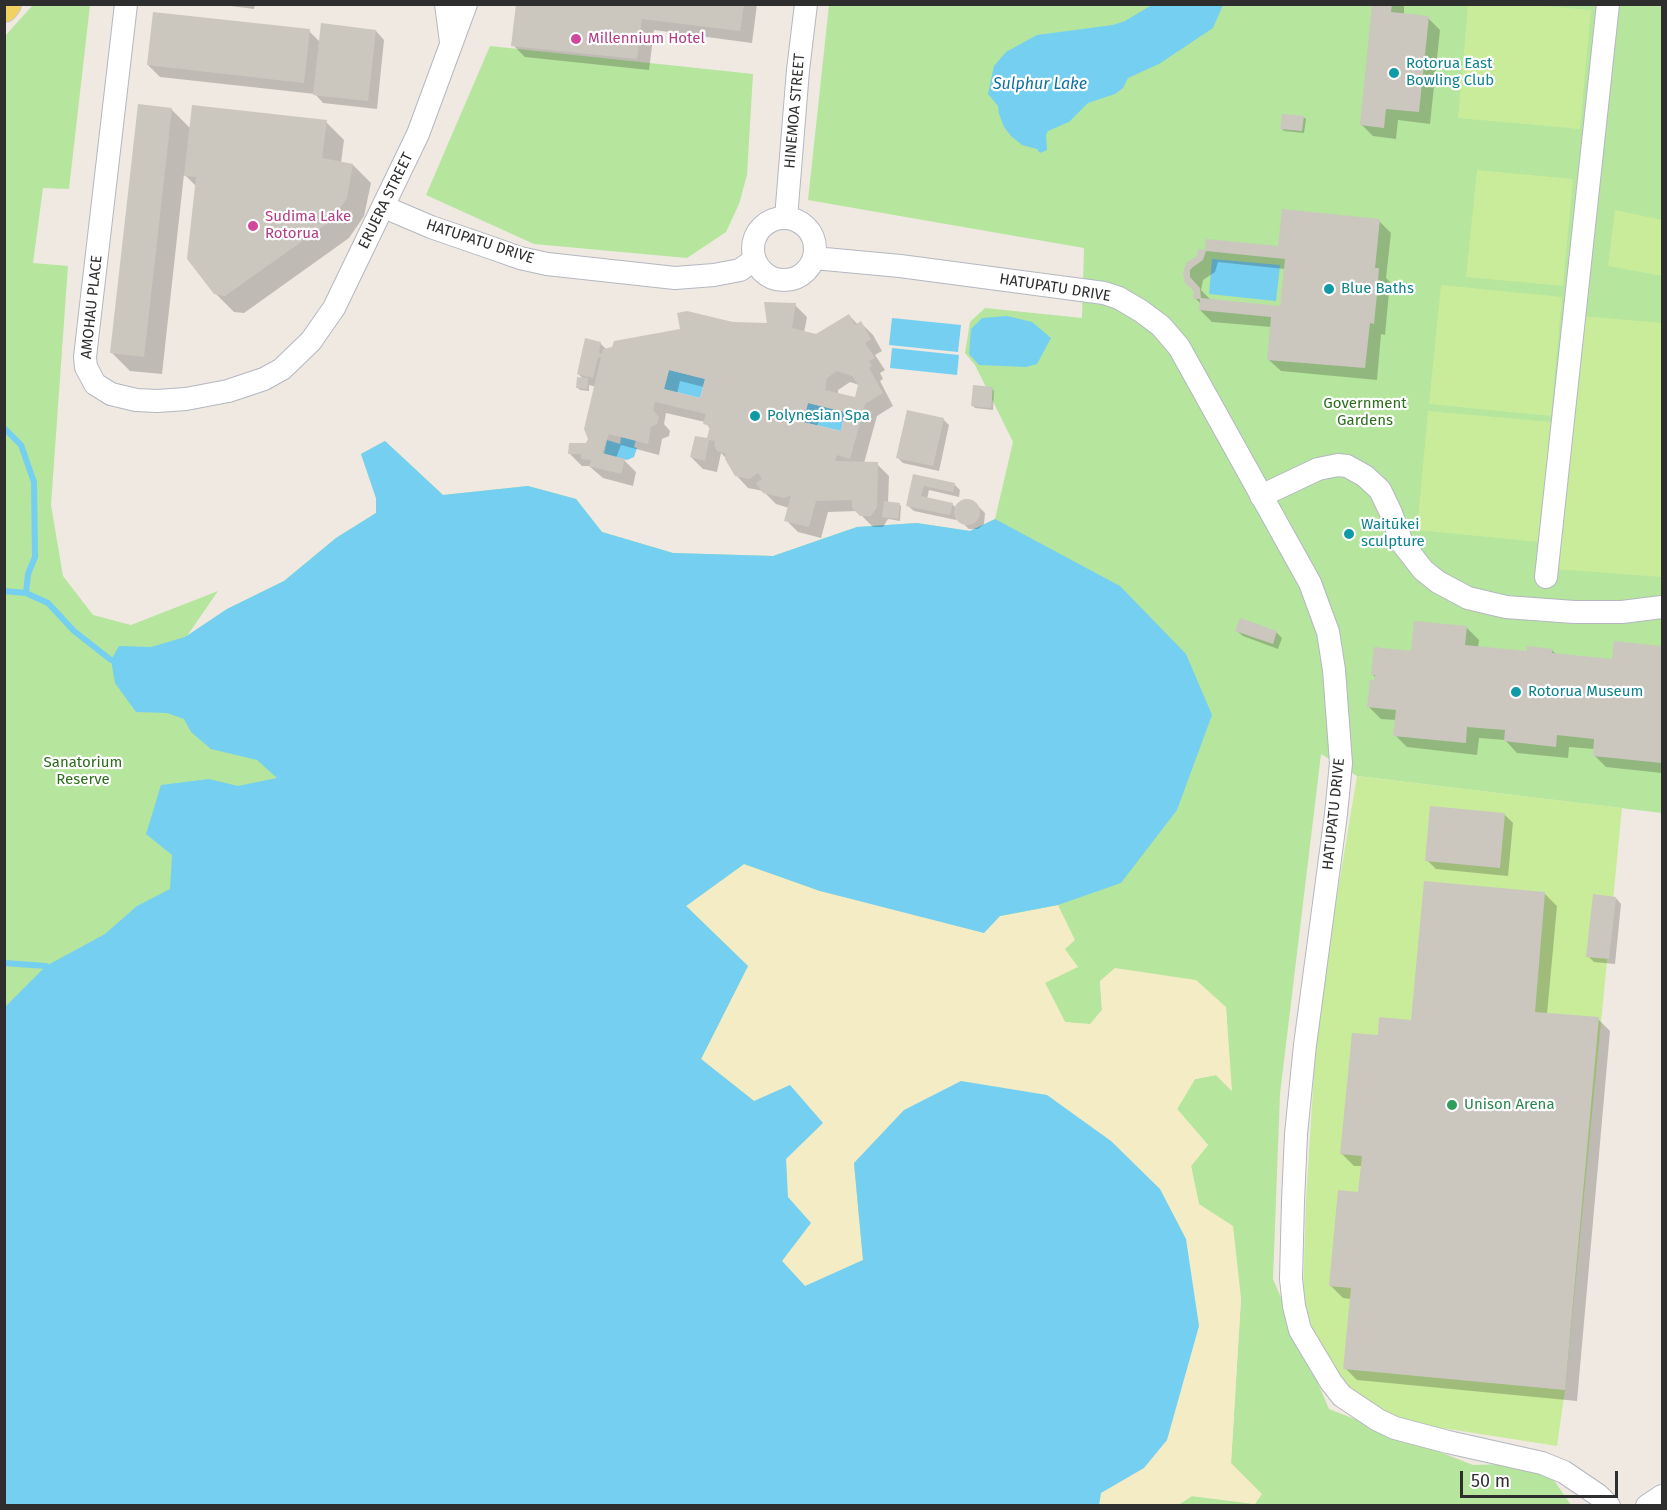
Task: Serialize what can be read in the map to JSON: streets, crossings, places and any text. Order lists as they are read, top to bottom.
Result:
{
  "streets": {
    "street": [
      "HINEMOA STREET",
      "ERUERA STREET",
      "HATUPATU DRIVE",
      "AMOHAU PLACE"
    ]
  },
  "crossings": [
    ["HINEMOA STREET", "HATUPATU DRIVE"],
    ["ERUERA STREET", "HATUPATU DRIVE"],
    ["ERUERA STREET", "AMOHAU PLACE"]
  ],
  "water": ["Sulphur Lake"],
  "parks": ["Government Gardens", "Sanatorium Reserve"],
  "places": [
    "Millennium Hotel",
    "Rotorua East Bowling Club",
    "Sudima Lake Rotorua",
    "Blue Baths",
    "Polynesian Spa",
    "Waitūkei sculpture",
    "Rotorua Museum",
    "Unison Arena"
  ],
  "scale_bar": "50 m"
}
